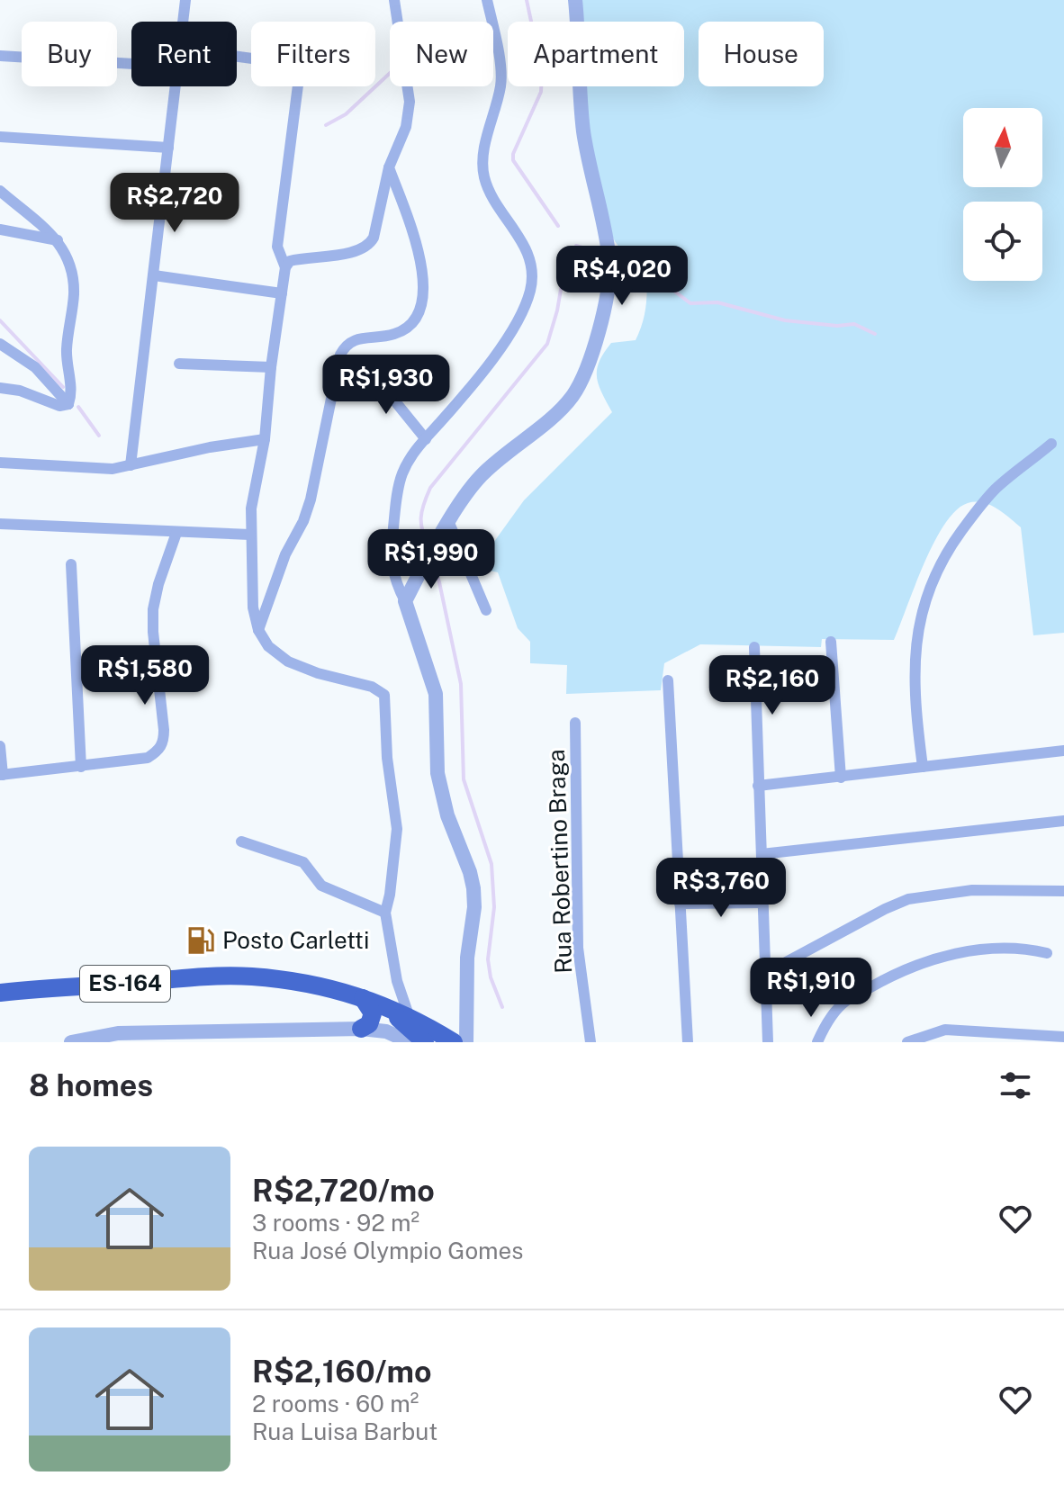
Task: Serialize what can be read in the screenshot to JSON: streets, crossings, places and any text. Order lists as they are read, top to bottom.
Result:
{
  "streets": {
    "highway": ["ES-164"],
    "street": ["Rua Robertino Braga"]
  },
  "places": {
    "fuel station": ["Posto Carletti"]
  },
  "north": "top",
  "page": {
    "chip": [
      "Buy",
      "Rent",
      "Filters",
      "New",
      "Apartment",
      "House"
    ],
    "price": [
      "R$2,720",
      "R$4,020",
      "R$1,930",
      "R$1,990",
      "R$1,580",
      "R$2,160",
      "R$3,760",
      "R$1,910"
    ],
    "heading": "8 homes",
    "list": [
      {
        "name": "R$2,720/mo",
        "note": "3 rooms · 92 m² · Rua José Olympio Gomes"
      },
      {
        "name": "R$2,160/mo",
        "note": "2 rooms · 60 m² · Rua Luisa Barbut"
      }
    ]
  }
}
